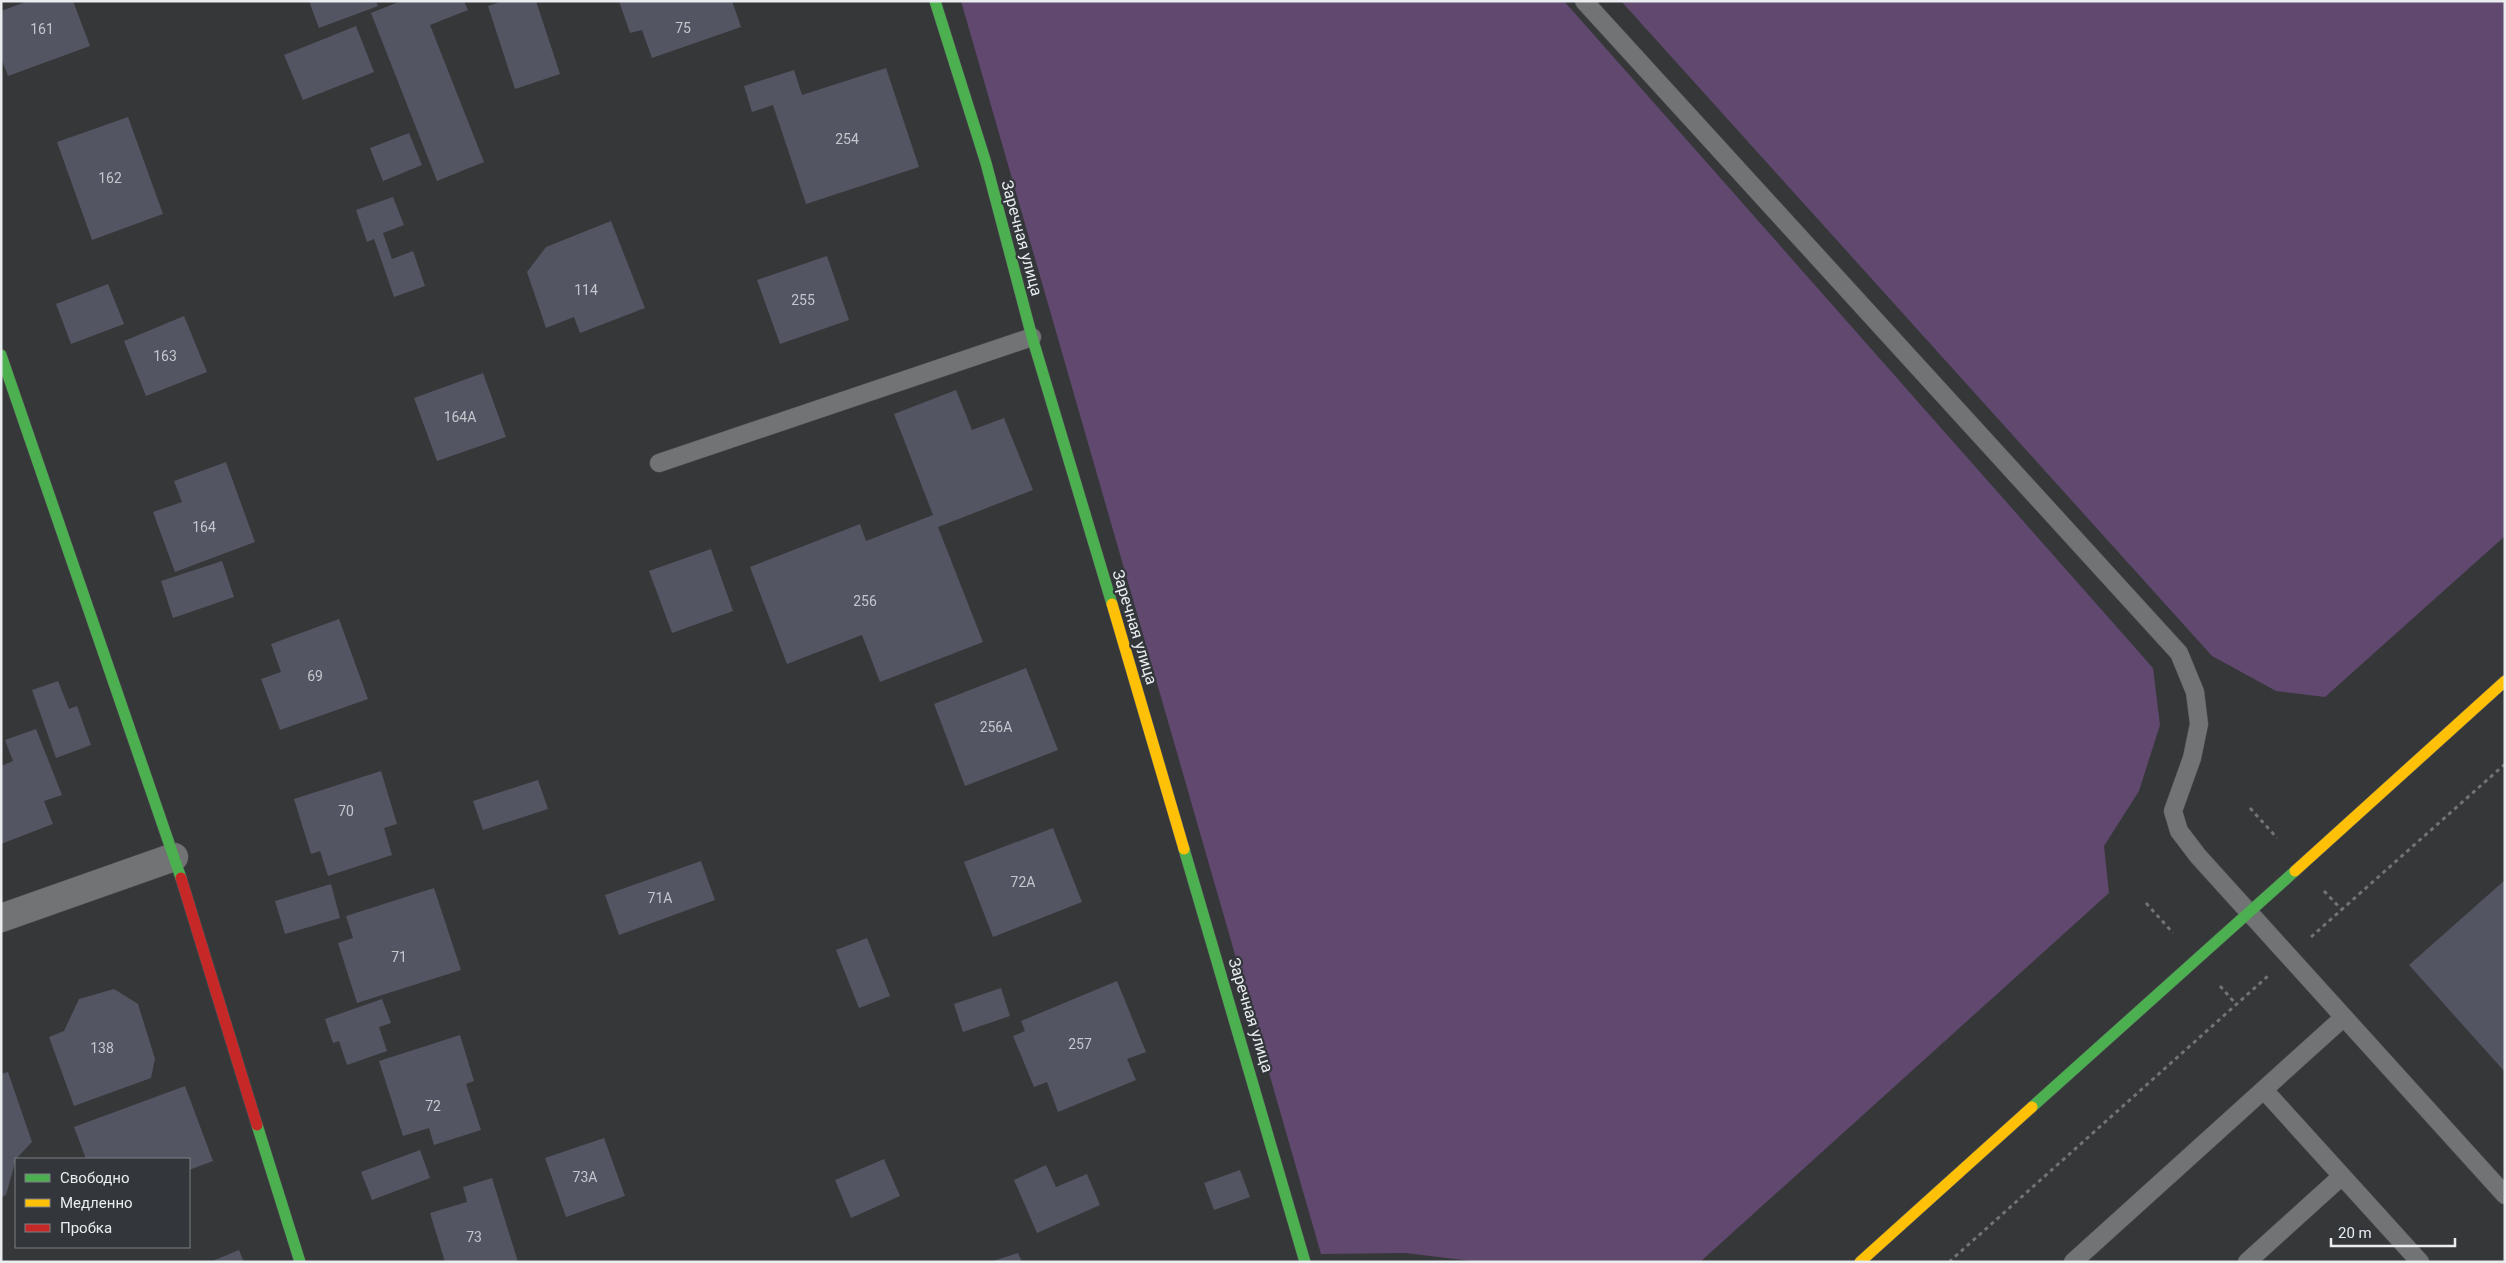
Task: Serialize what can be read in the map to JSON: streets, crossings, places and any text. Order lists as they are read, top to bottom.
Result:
{
  "streets": {
    "street": ["Заречная улица"]
  },
  "house_numbers": [
    "75",
    "161",
    "254",
    "162",
    "114",
    "255",
    "163",
    "164А",
    "164",
    "256",
    "69",
    "256А",
    "70",
    "72А",
    "71А",
    "71",
    "257",
    "138",
    "72",
    "73А",
    "73"
  ],
  "legend": ["Свободно", "Медленно", "Пробка"],
  "scale_bar": "20 m"
}
